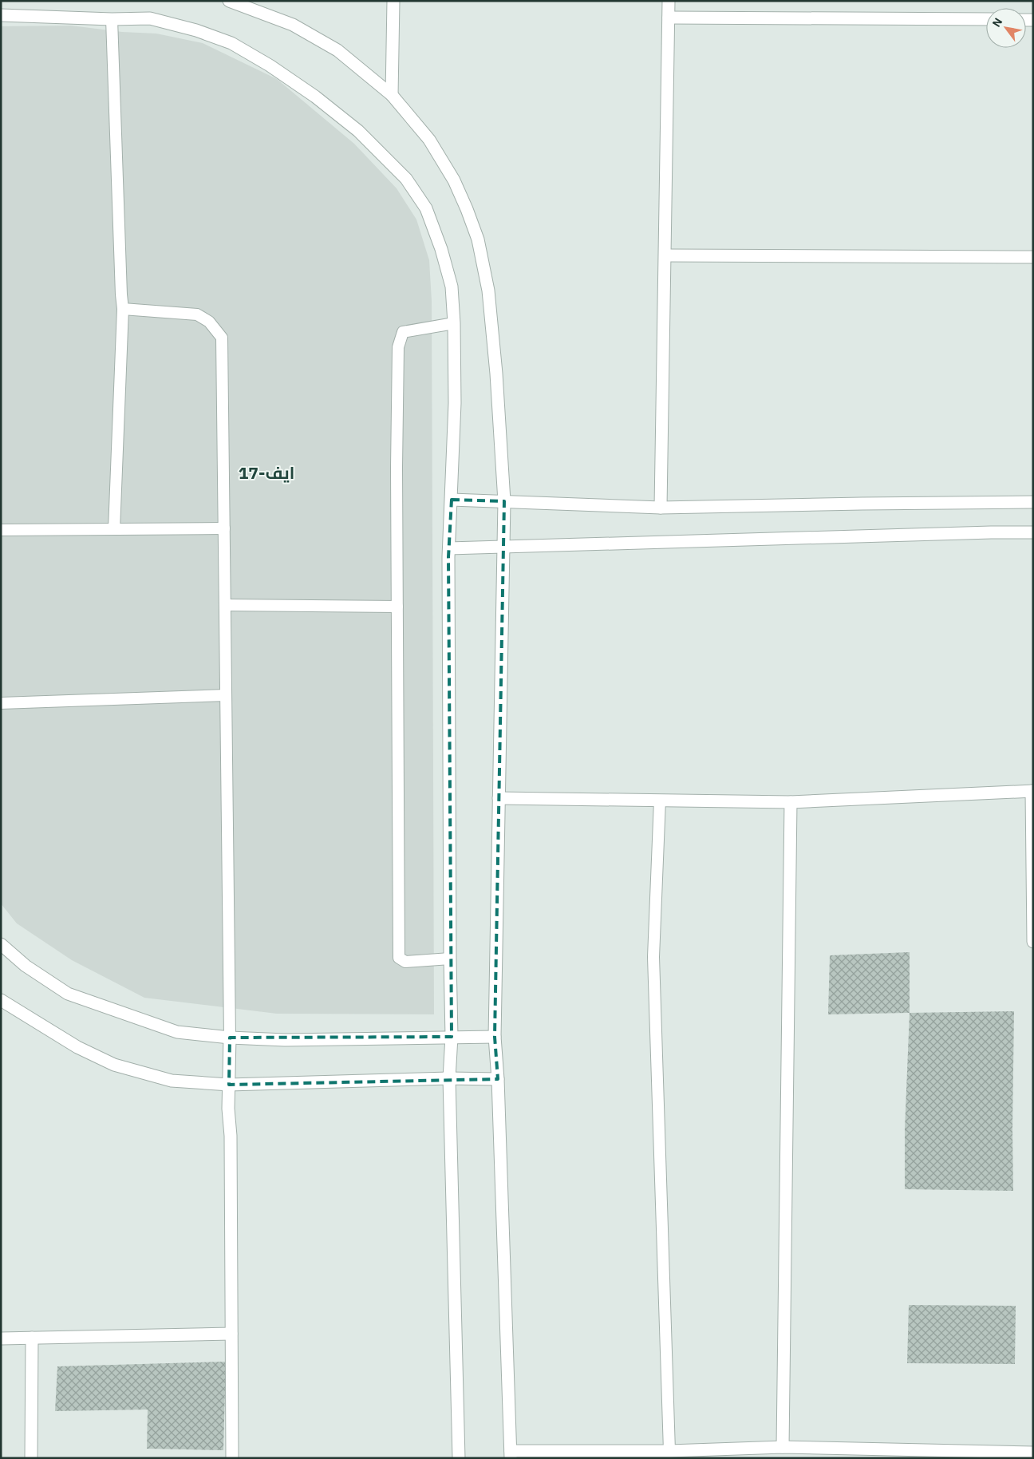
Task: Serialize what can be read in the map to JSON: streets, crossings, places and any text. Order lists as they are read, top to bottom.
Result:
{
  "districts": ["ایف-17"],
  "north": "top left"
}
